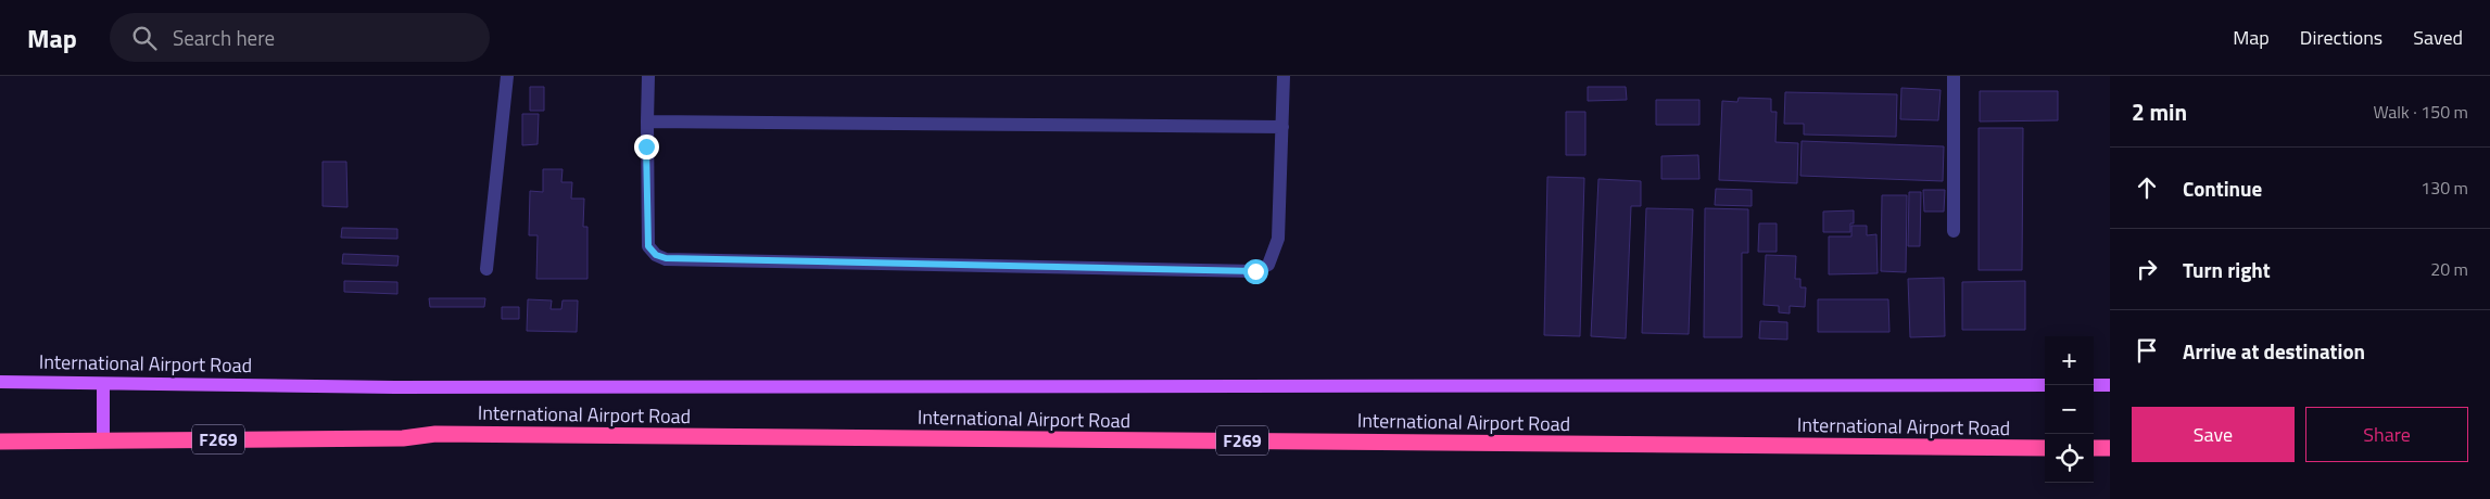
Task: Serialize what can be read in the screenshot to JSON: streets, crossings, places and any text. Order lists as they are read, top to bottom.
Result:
{
  "streets": {
    "highway": ["International Airport Road", "F269"]
  },
  "page": {
    "header": "Map",
    "search": "Search here",
    "nav": ["Map", "Directions", "Saved"],
    "heading": ["2 min", "Walk · 150 m"],
    "list": [
      ["Continue", "130 m"],
      ["Turn right", "20 m"],
      "Arrive at destination"
    ],
    "map_buttons": ["+", "−"],
    "buttons": ["Save", "Share"]
  }
}
